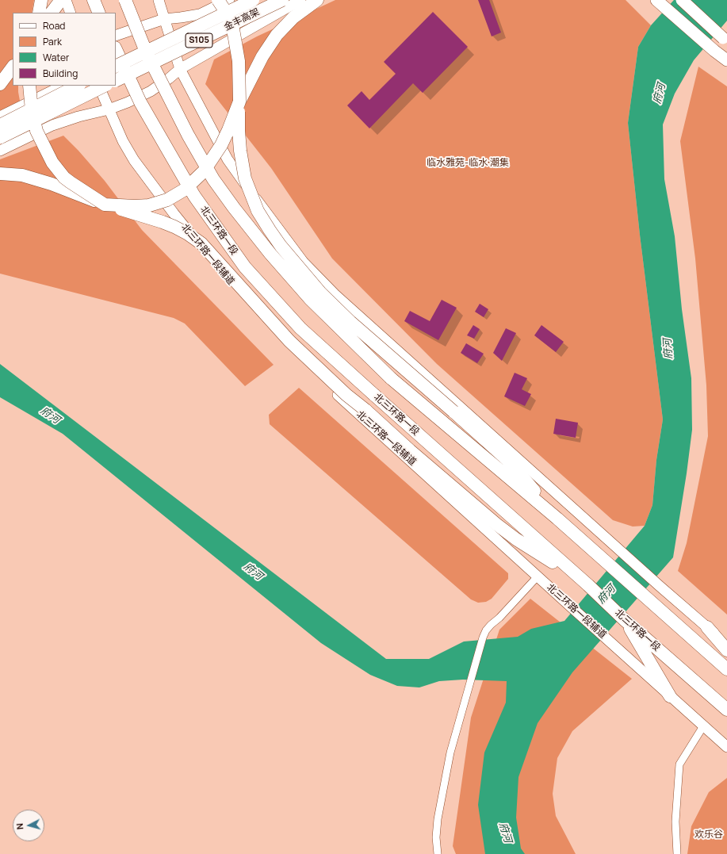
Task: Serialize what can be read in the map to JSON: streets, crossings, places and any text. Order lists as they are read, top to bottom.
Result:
{
  "streets": {
    "highway": ["金丰高架", "S105", "北三环路一段"],
    "main road": ["北三环路一段辅道"]
  },
  "crossings": [
    ["金丰高架", "北三环路一段"]
  ],
  "water": ["府河"],
  "parks": ["临水雅苑-临水·潮集", "欢乐谷"],
  "legend": [
    "Road",
    "Park",
    "Water",
    "Building"
  ],
  "north": "left"
}
